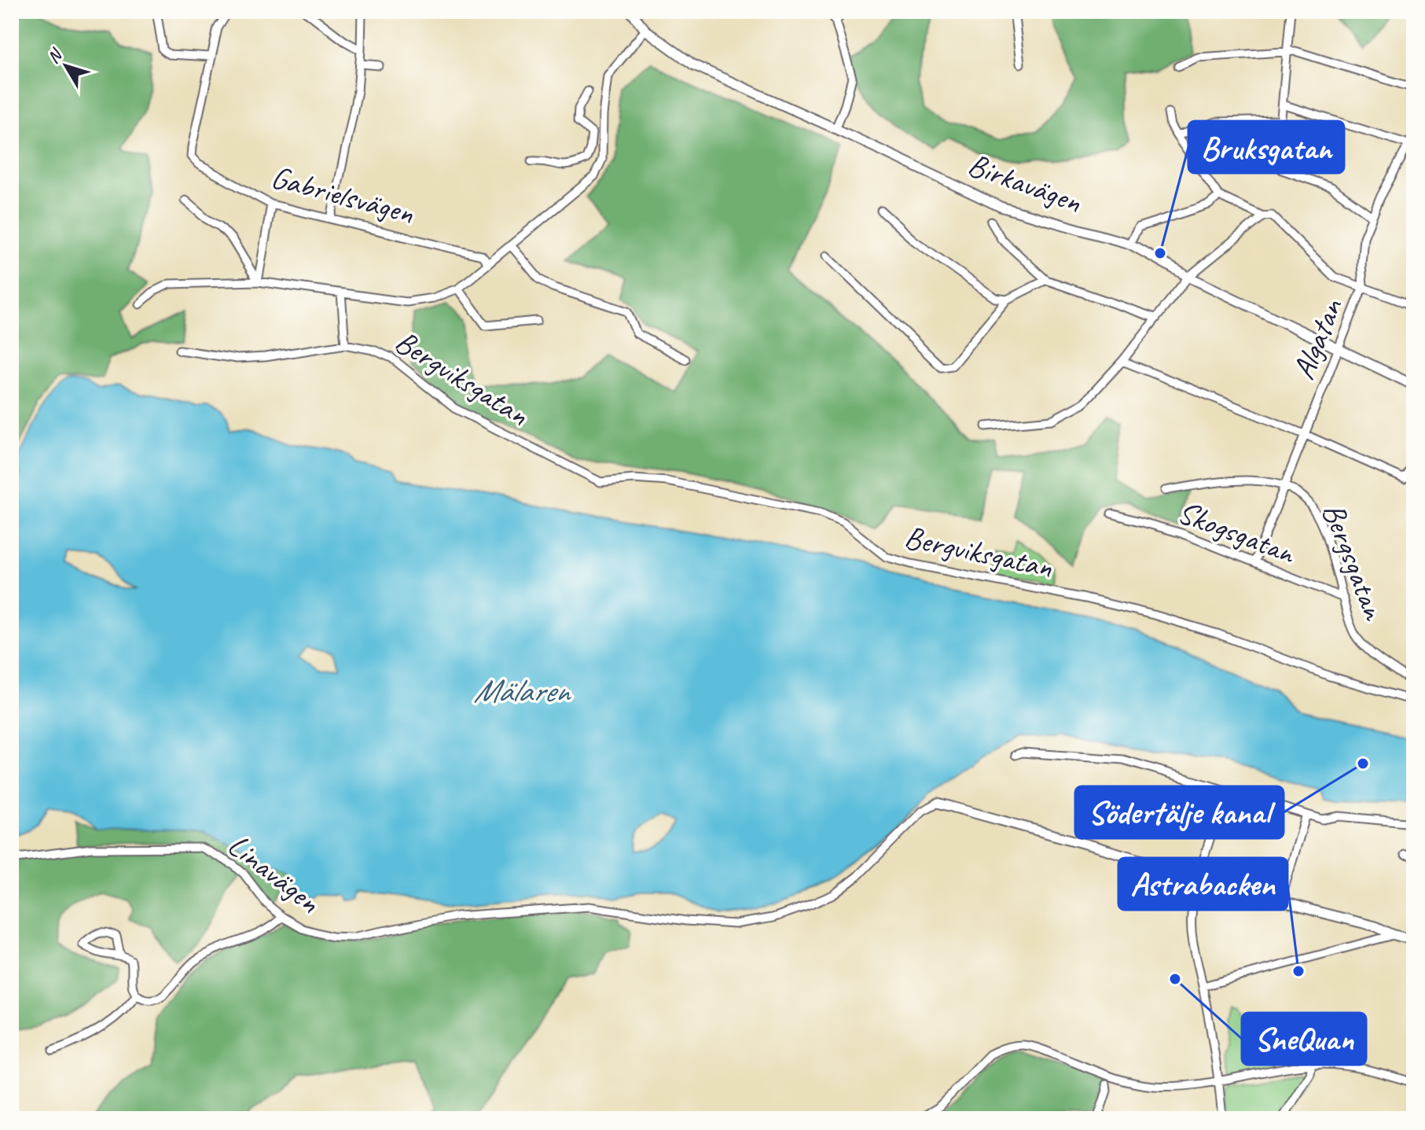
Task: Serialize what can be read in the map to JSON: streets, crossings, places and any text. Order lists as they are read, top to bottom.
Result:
{
  "streets": {
    "street": [
      "Birkavägen",
      "Gabrielsvägen",
      "Algatan",
      "Bergviksgatan",
      "Skogsgatan",
      "Bergsgatan",
      "Linavägen"
    ]
  },
  "crossings": [
    ["Birkavägen", "Algatan"],
    ["Algatan", "Skogsgatan"],
    ["Algatan", "Bergsgatan"],
    ["Skogsgatan", "Bergsgatan"]
  ],
  "water": ["Mälaren"],
  "places": [
    "Bruksgatan",
    "Södertälje kanal",
    "Astrabacken",
    "SneQuan"
  ],
  "north": "top left"
}
